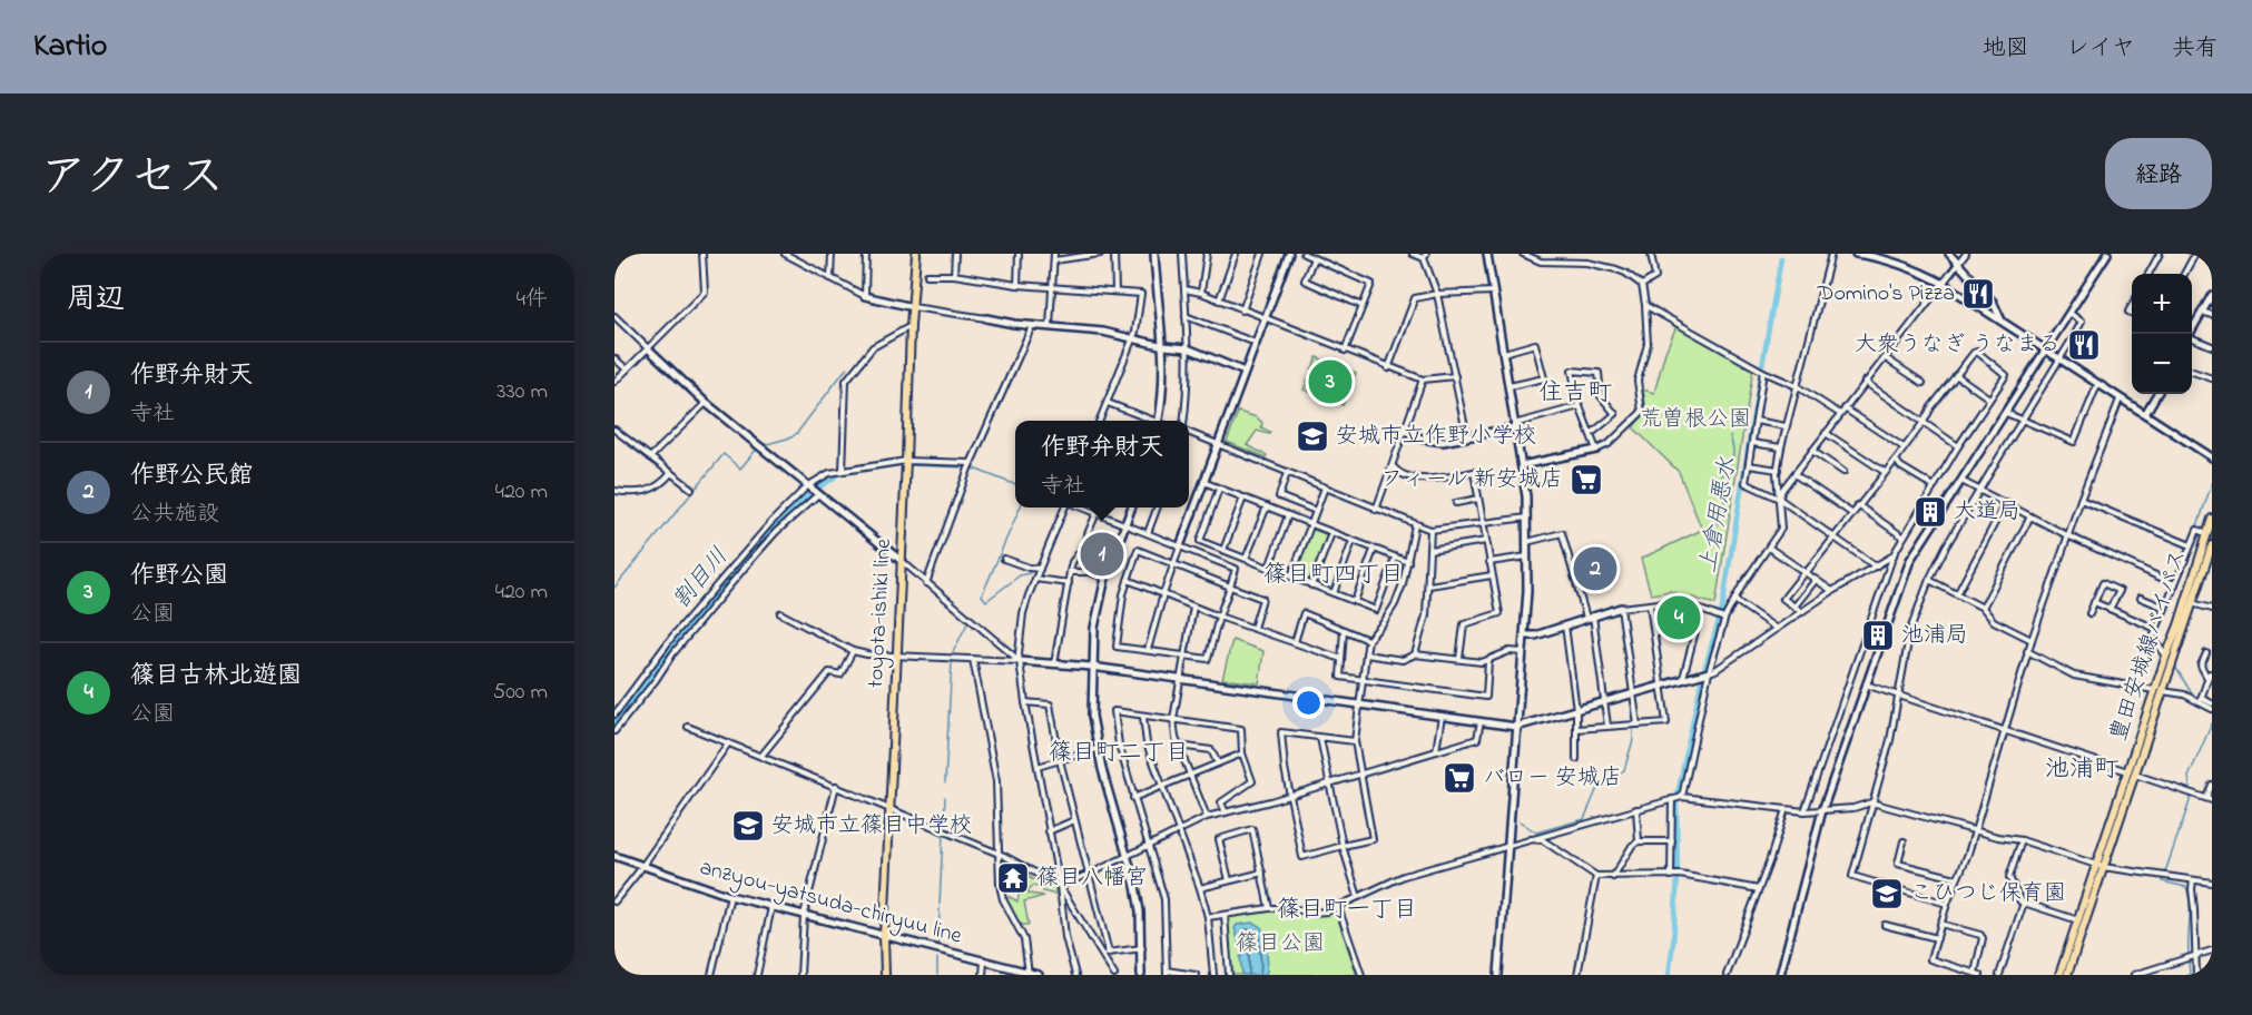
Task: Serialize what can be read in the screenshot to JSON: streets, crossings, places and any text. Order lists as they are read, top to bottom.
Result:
{
  "streets": {
    "main road": ["toyota-ishiki line", "豊田安城線バイパス"],
    "street": ["anzyou-yatsuda-chiryuu line"]
  },
  "crossings": [
    ["toyota-ishiki line", "anzyou-yatsuda-chiryuu line"]
  ],
  "districts": [
    "住吉町",
    "篠目町四丁目",
    "篠目町二丁目",
    "池浦町",
    "篠目町一丁目"
  ],
  "water": ["上倉用悪水", "割目川"],
  "parks": ["荒曽根公園", "篠目公園"],
  "places": {
    "restaurant": ["Domino's Pizza", "大衆うなぎ うなまる"],
    "school or university": ["安城市立作野小学校", "安城市立篠目中学校", "こひつじ保育園"],
    "supermarket": ["フィール 新安城店", "バロー 安城店"],
    "building": ["大道局", "池浦局"],
    "temple": ["篠目八幡宮"]
  },
  "page": {
    "header": "Kartio",
    "nav": ["地図", "レイヤ", "共有"],
    "title": "アクセス",
    "buttons": "経路",
    "heading": ["周辺", "4件"],
    "map_buttons": ["+", "−"],
    "list": [
      {
        "mark": "1",
        "name": "作野弁財天",
        "note": "寺社",
        "value": "330 m"
      },
      {
        "mark": "2",
        "name": "作野公民館",
        "note": "公共施設",
        "value": "420 m"
      },
      {
        "mark": "3",
        "name": "作野公園",
        "note": "公園",
        "value": "420 m"
      },
      {
        "mark": "4",
        "name": "篠目古林北遊園",
        "note": "公園",
        "value": "500 m"
      }
    ],
    "pins": [
      "3",
      "1",
      "2",
      "4"
    ],
    "popup": ["作野弁財天", "寺社"]
  }
}
